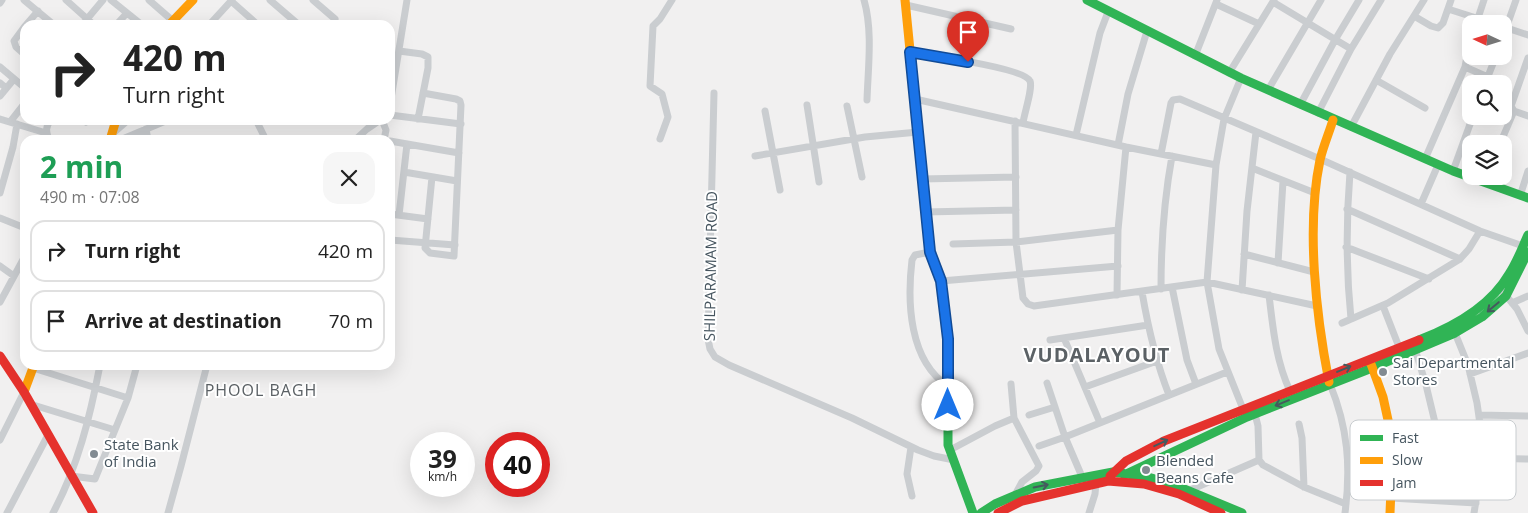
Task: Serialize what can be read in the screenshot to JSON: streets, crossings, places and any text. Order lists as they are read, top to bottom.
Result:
{
  "streets": {
    "street": ["SHILPARAMAM ROAD"]
  },
  "districts": ["VUDALAYOUT", "PHOOL BAGH"],
  "places": ["Sai Departmental Stores", "State Bank of India", "Blended Beans Cafe"],
  "legend": ["Fast", "Slow", "Jam"],
  "north": "left",
  "page": {
    "turn": ["420 m", "Turn right"],
    "heading": ["2 min", "490 m · 07:08"],
    "list": [
      {
        "name": "Turn right",
        "value": "420 m"
      },
      {
        "name": "Arrive at destination",
        "value": "70 m"
      }
    ],
    "speed": "39 km/h",
    "limit": "40"
  }
}
